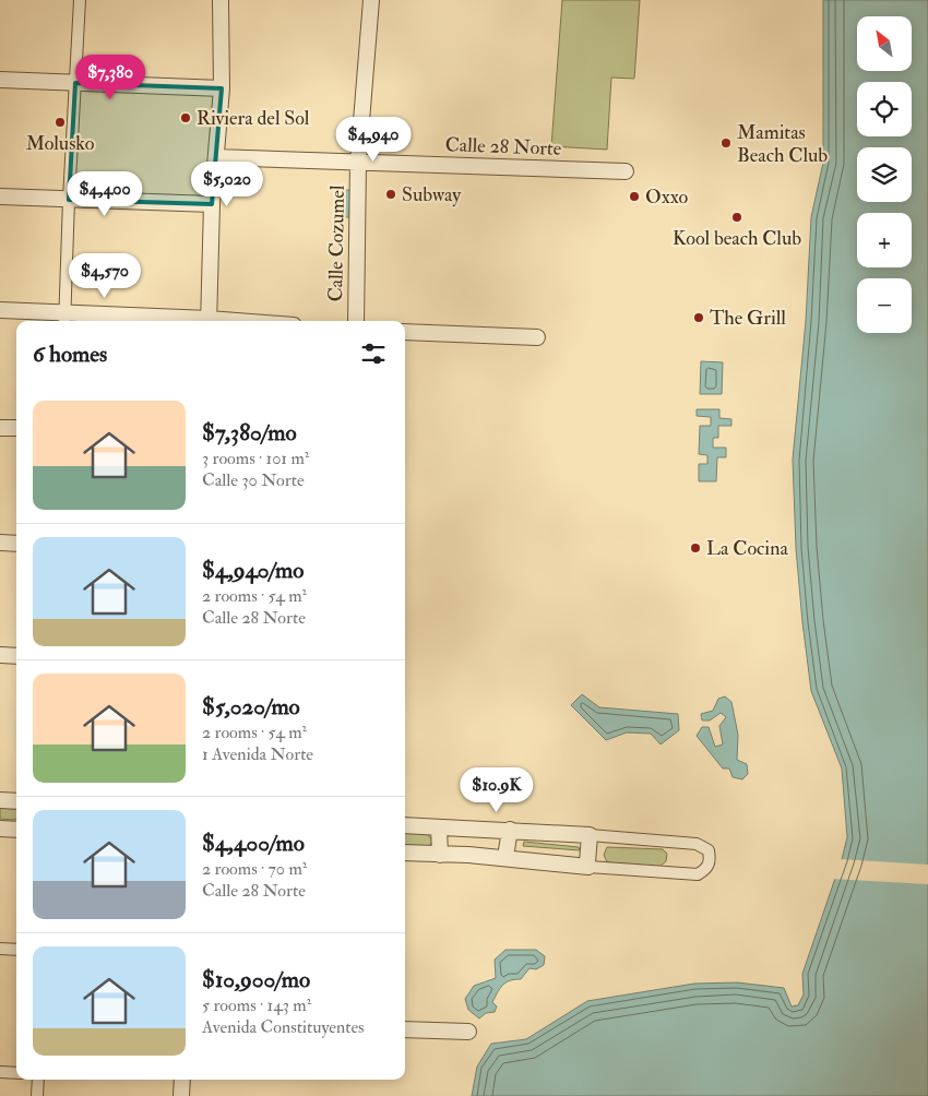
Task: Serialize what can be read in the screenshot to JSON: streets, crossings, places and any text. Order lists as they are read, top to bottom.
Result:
{
  "streets": {
    "street": ["Calle 28 Norte", "Calle Cozumel"]
  },
  "crossings": [
    ["Calle 28 Norte", "Calle Cozumel"]
  ],
  "places": [
    "Riviera del Sol",
    "Molusko",
    "Mamitas Beach Club",
    "Subway",
    "Oxxo",
    "Kool beach Club",
    "The Grill",
    "La Cocina"
  ],
  "north": "top left",
  "page": {
    "map_buttons": ["+", "−"],
    "price": [
      "$7,380",
      "$4,940",
      "$5,020",
      "$4,400",
      "$4,570",
      "$10.9K"
    ],
    "heading": "6 homes",
    "list": [
      {
        "name": "$7,380/mo",
        "note": "3 rooms · 101 m² · Calle 30 Norte"
      },
      {
        "name": "$4,940/mo",
        "note": "2 rooms · 54 m² · Calle 28 Norte"
      },
      {
        "name": "$5,020/mo",
        "note": "2 rooms · 54 m² · 1 Avenida Norte"
      },
      {
        "name": "$4,400/mo",
        "note": "2 rooms · 70 m² · Calle 28 Norte"
      },
      {
        "name": "$10,900/mo",
        "note": "5 rooms · 143 m² · Avenida Constituyentes"
      }
    ]
  }
}
